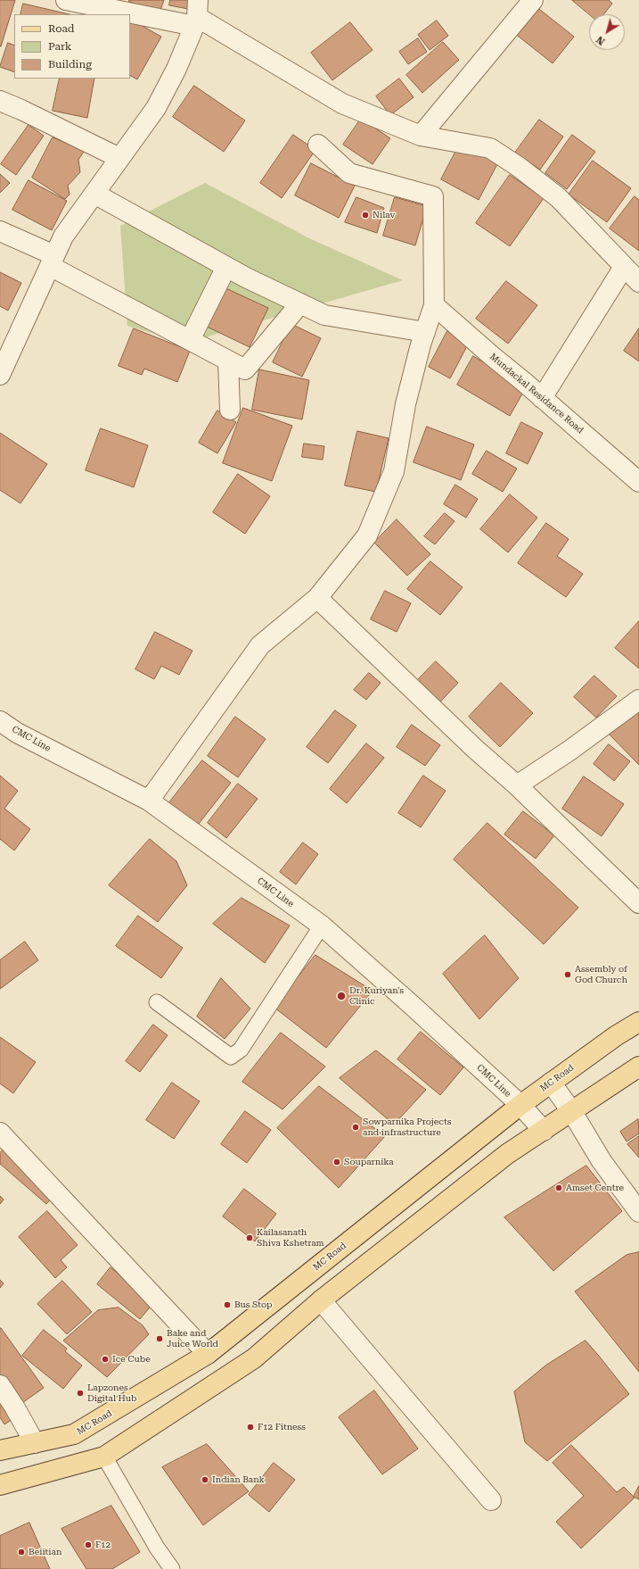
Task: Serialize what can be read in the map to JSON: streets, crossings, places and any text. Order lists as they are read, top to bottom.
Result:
{
  "streets": {
    "main road": ["MC Road"],
    "street": ["Mundackal Residance Road", "CMC Line"]
  },
  "crossings": [
    ["CMC Line", "MC Road"]
  ],
  "places": [
    "Nilav",
    "Assembly of God Church",
    "Dr. Kuriyan's Clinic",
    "Sowparnika Projects and infrastructure",
    "Souparnika",
    "Amset Centre",
    "Kailasanath Shiva Kshetram",
    "Bus Stop",
    "Bake and Juice World",
    "Ice Cube",
    "Lapzones Digital Hub",
    "F12 Fitness",
    "Indian Bank",
    "F12",
    "Beiitian"
  ],
  "legend": ["Road", "Park", "Building"],
  "north": "bottom left"
}
